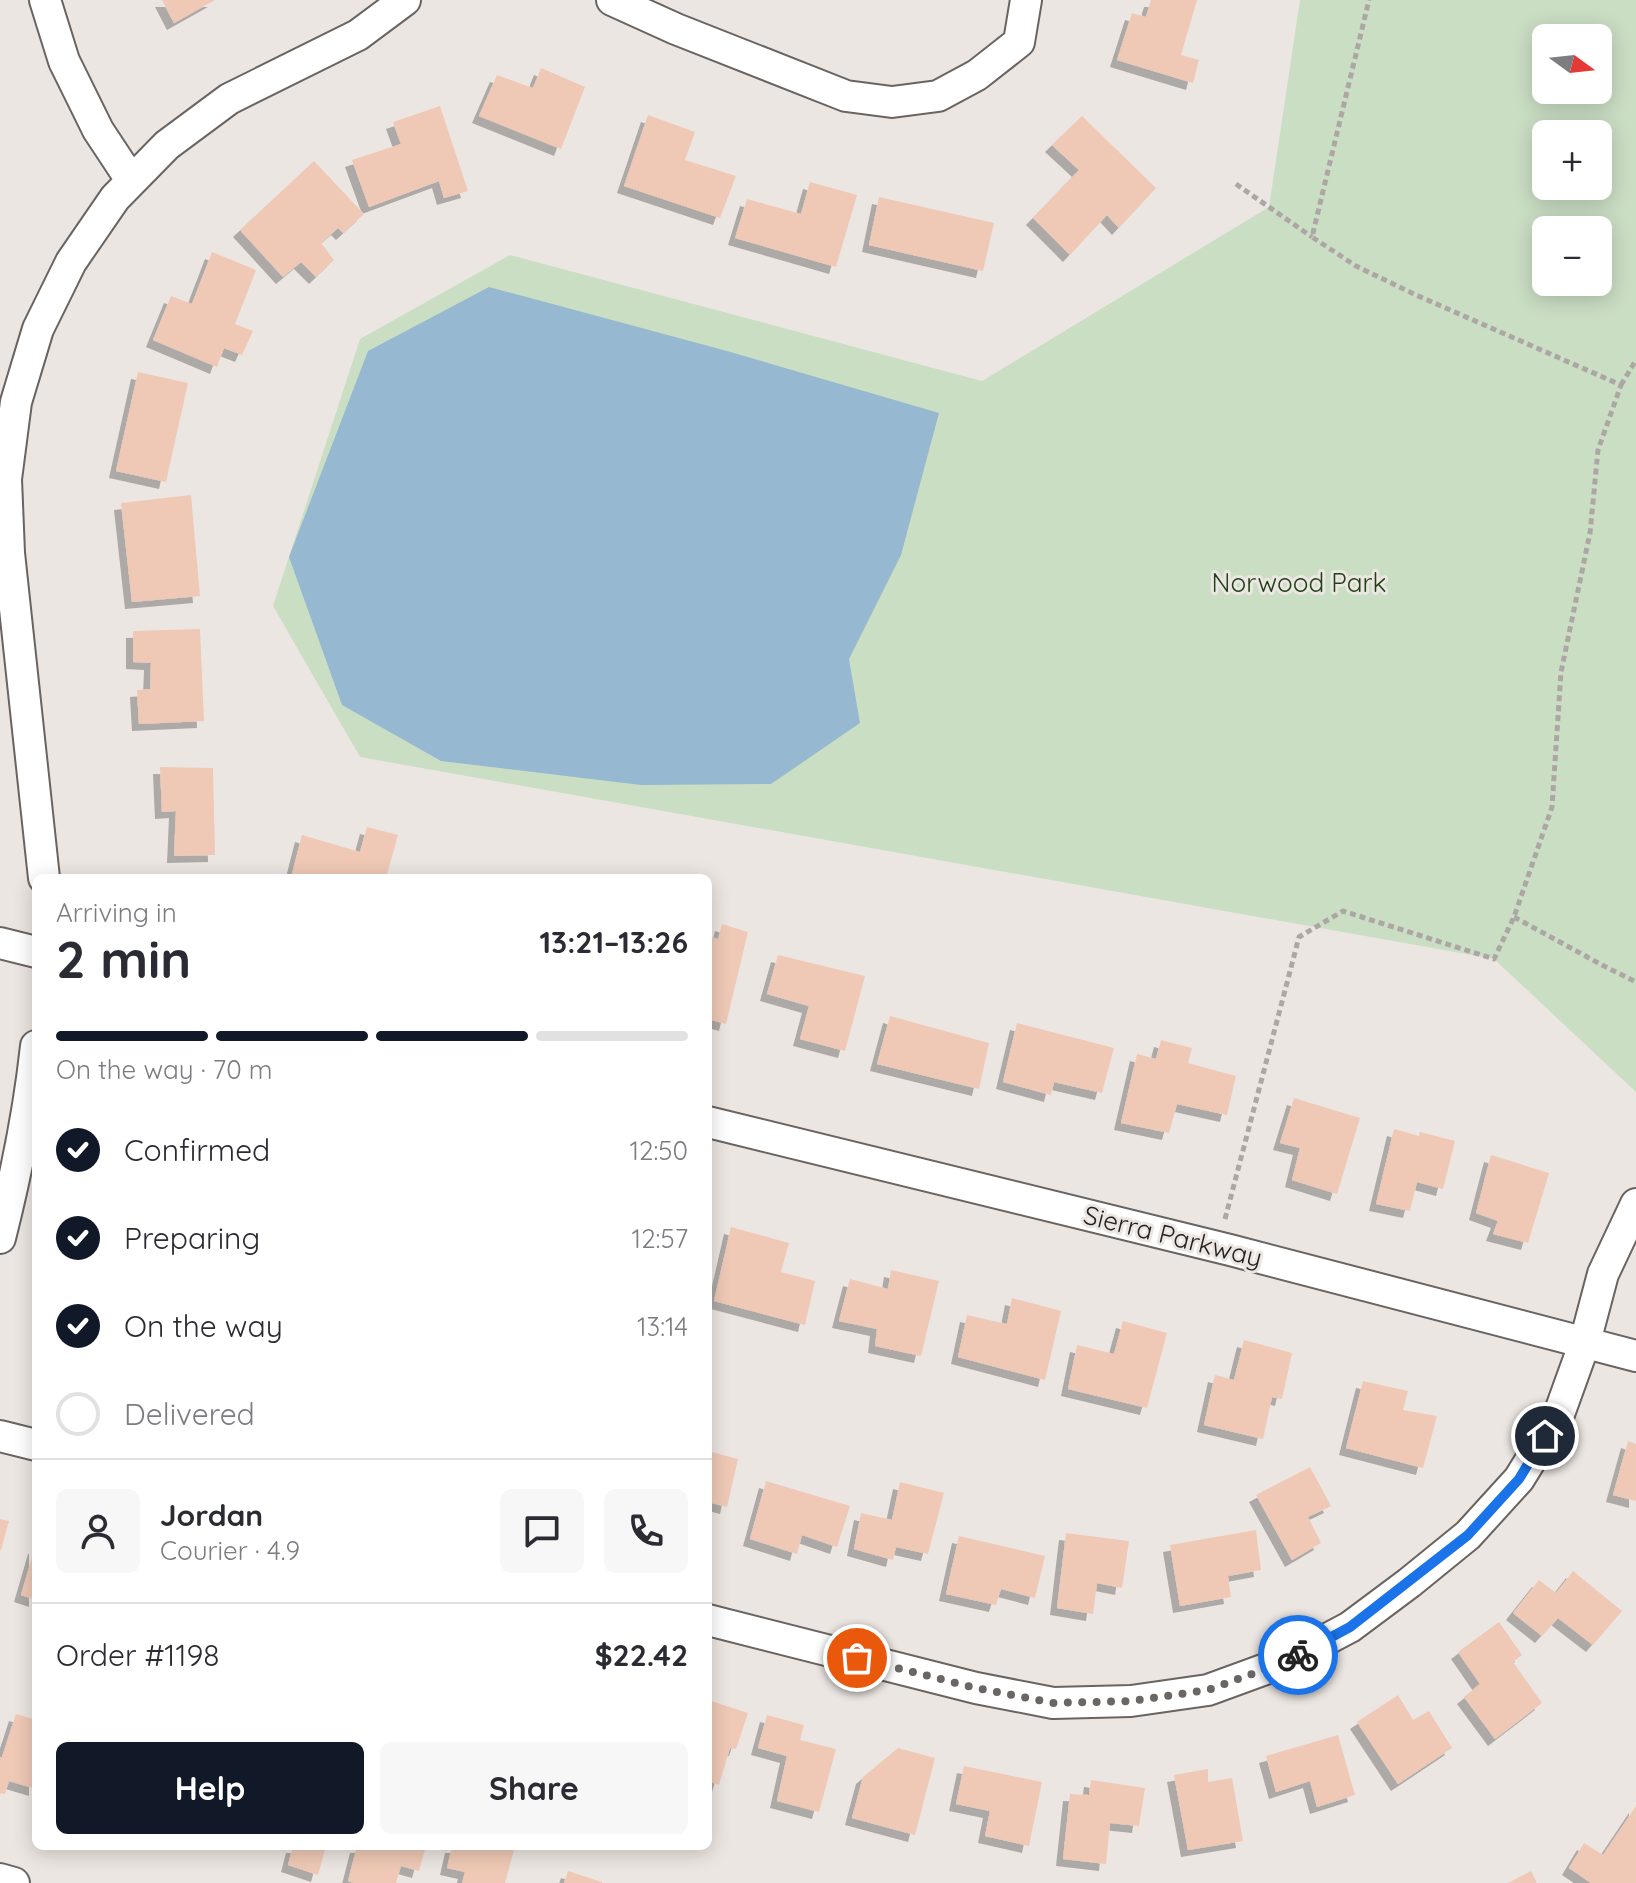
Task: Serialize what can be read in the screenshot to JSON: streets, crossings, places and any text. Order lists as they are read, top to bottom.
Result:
{
  "streets": {
    "street": ["Sierra Parkway"]
  },
  "parks": ["Norwood Park"],
  "north": "right",
  "page": {
    "map_buttons": ["+", "−"],
    "heading": ["2 min", "Arriving in", "13:21–13:26"],
    "panel": [
      "Jordan",
      "Courier · 4.9",
      "Order #1198",
      "$22.42"
    ],
    "bar": "On the way · 70 m",
    "list": [
      ["Confirmed", "12:50"],
      ["Preparing", "12:57"],
      ["On the way", "13:14"],
      "Delivered"
    ],
    "buttons": ["Help", "Share"]
  }
}
